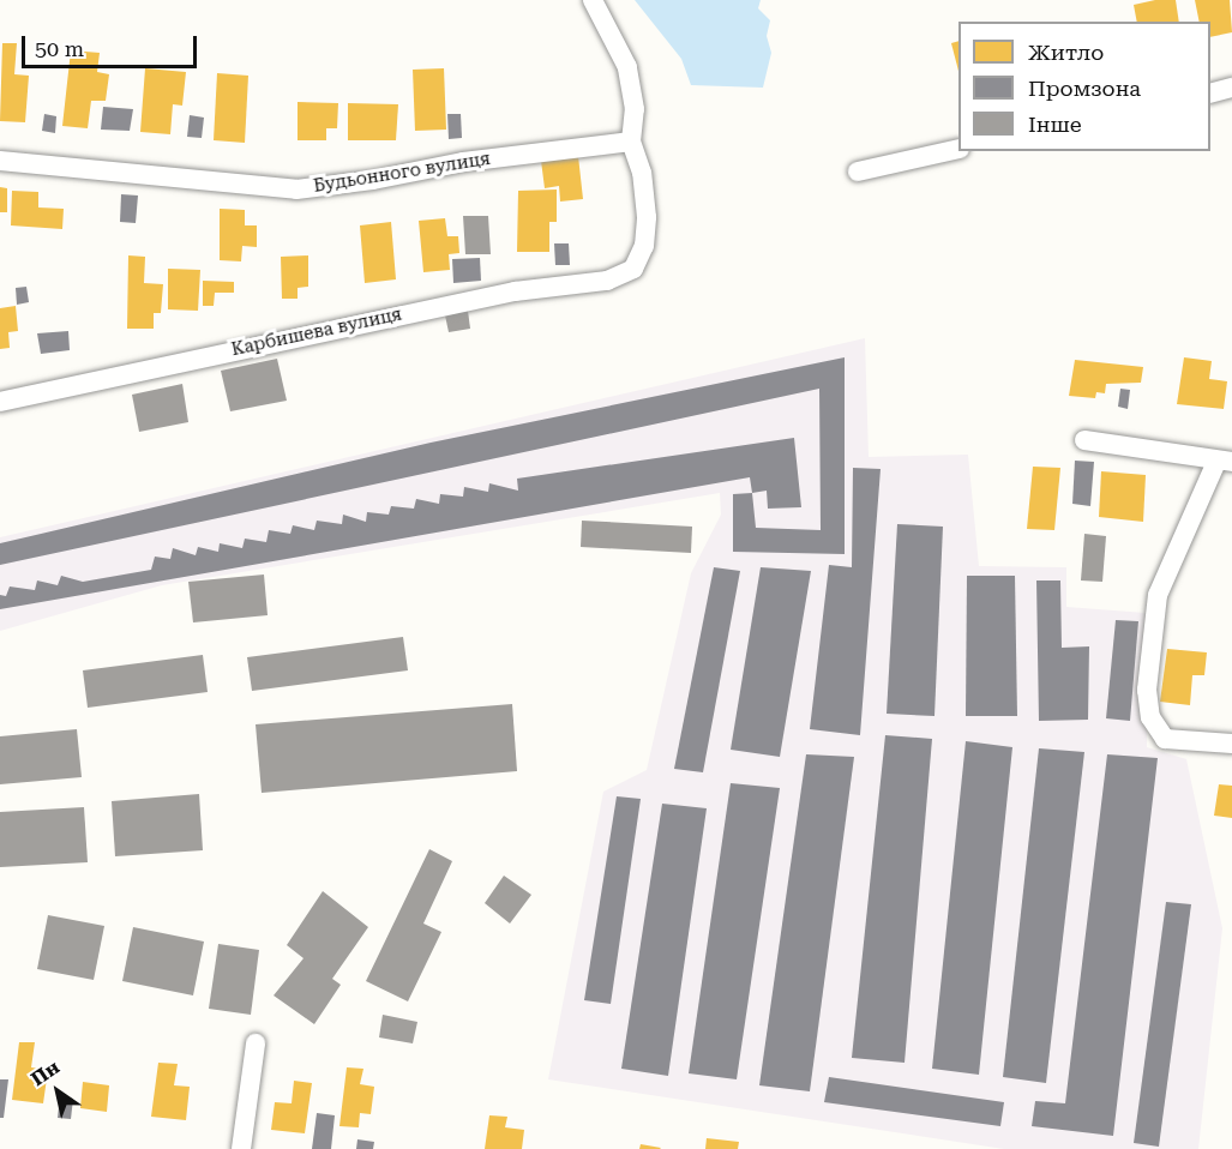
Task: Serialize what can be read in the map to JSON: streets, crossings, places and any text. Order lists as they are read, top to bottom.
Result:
{
  "streets": {
    "street": ["Будьонного вулиця", "Карбишева вулиця"]
  },
  "crossings": [
    ["Будьонного вулиця", "Карбишева вулиця"]
  ],
  "legend": ["Житло", "Промзона", "Інше"],
  "scale_bar": "50 m",
  "north": "top left"
}
